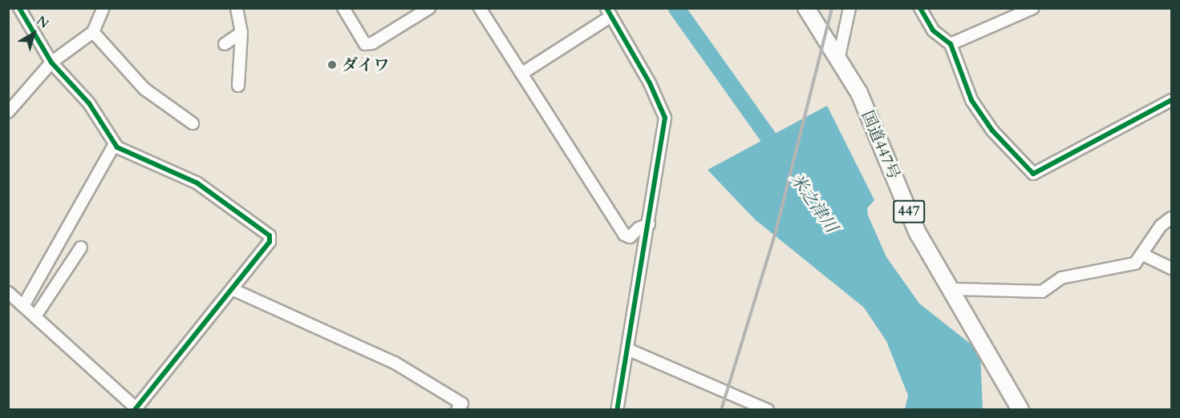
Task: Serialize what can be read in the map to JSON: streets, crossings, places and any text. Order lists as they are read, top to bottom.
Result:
{
  "streets": {
    "highway": ["国道447号", "447"]
  },
  "water": ["米之津川"],
  "places": ["ダイワ"],
  "north": "top right"
}
